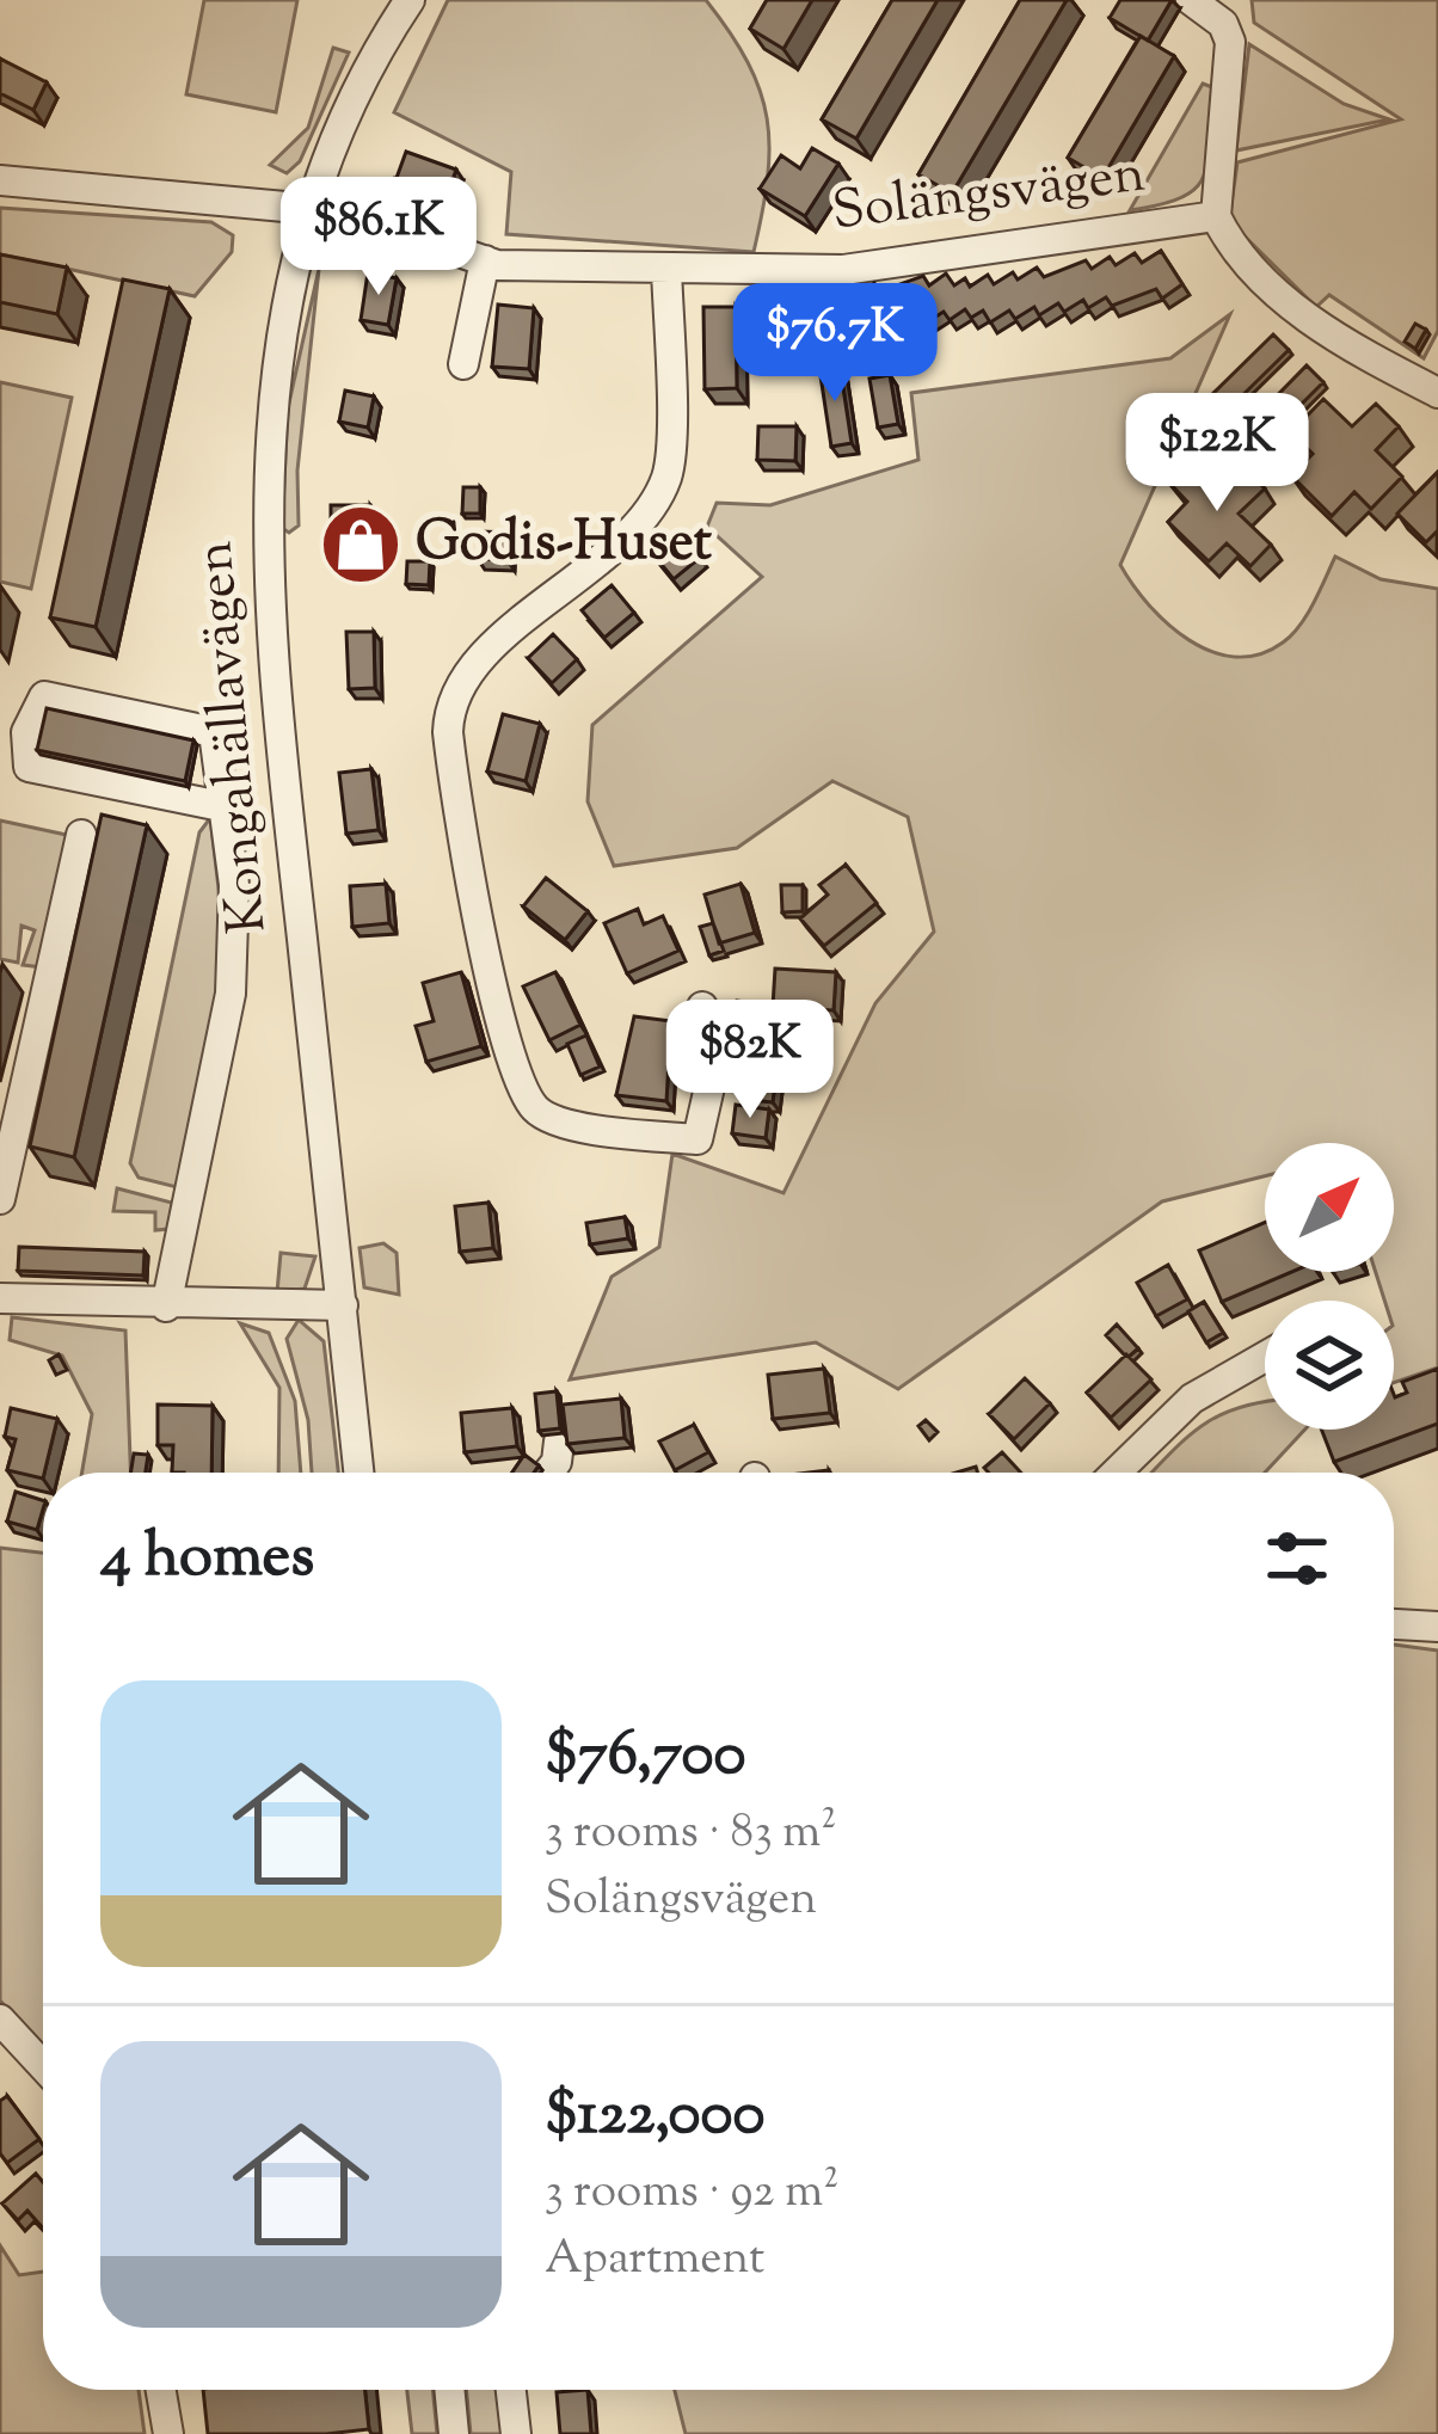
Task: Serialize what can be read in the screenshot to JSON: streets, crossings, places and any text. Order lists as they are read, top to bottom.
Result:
{
  "streets": {
    "street": ["Solängsvägen", "Kongahällavägen"]
  },
  "crossings": [
    ["Solängsvägen", "Kongahällavägen"]
  ],
  "places": {
    "shop": ["Godis-Huset"]
  },
  "north": "top right",
  "page": {
    "price": [
      "$86.1K",
      "$76.7K",
      "$122K",
      "$82K"
    ],
    "heading": "4 homes",
    "list": [
      {
        "name": "$76,700",
        "note": "3 rooms · 83 m² · Solängsvägen"
      },
      {
        "name": "$122,000",
        "note": "3 rooms · 92 m² · Apartment"
      }
    ]
  }
}
